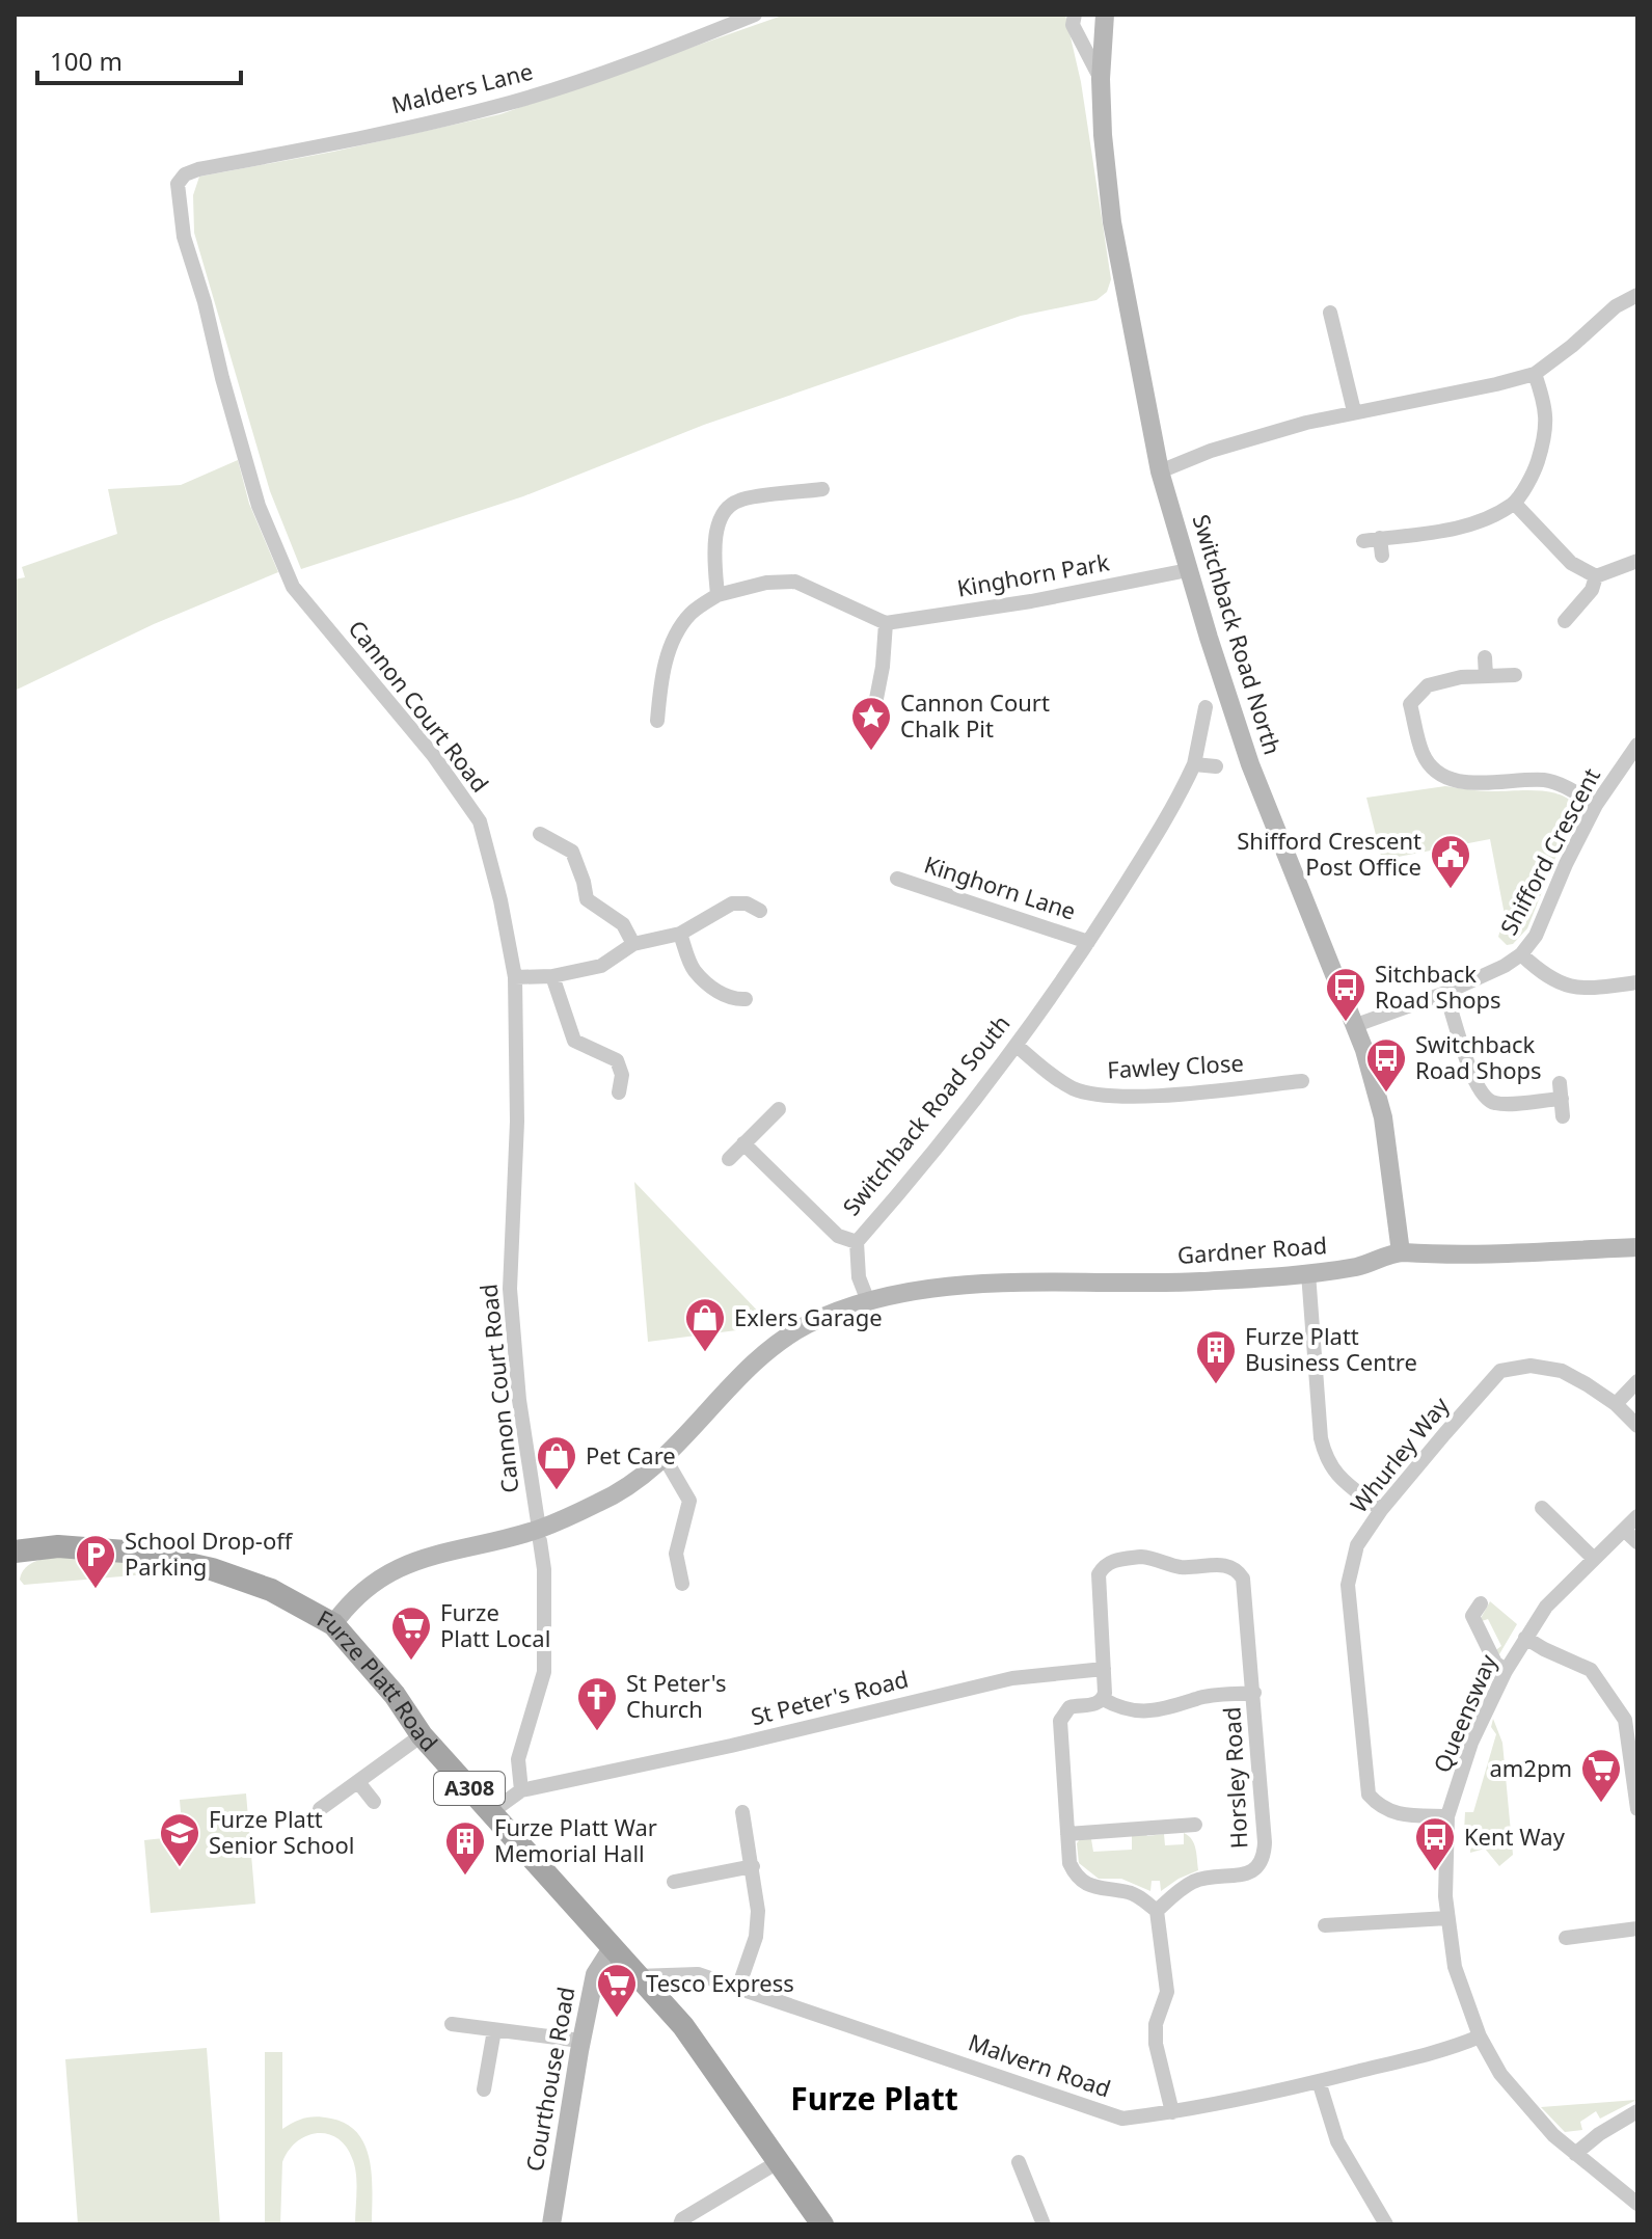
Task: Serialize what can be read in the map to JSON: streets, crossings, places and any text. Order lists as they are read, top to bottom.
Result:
{
  "streets": {
    "main road": [
      "Switchback Road North",
      "Gardner Road",
      "Furze Platt Road",
      "A308",
      "Courthouse Road"
    ],
    "street": [
      "Malders Lane",
      "Kinghorn Park",
      "Cannon Court Road",
      "Shifford Crescent",
      "Kinghorn Lane",
      "Fawley Close",
      "Switchback Road South",
      "Whurley Way",
      "St Peter's Road",
      "Queensway",
      "Horsley Road",
      "Malvern Road"
    ]
  },
  "crossings": [
    ["Malders Lane", "Cannon Court Road"],
    ["Kinghorn Park", "Switchback Road North"],
    ["Switchback Road North", "Shifford Crescent"],
    ["Switchback Road North", "Gardner Road"],
    ["Cannon Court Road", "St Peter's Road"],
    ["Kinghorn Lane", "Switchback Road South"],
    ["Fawley Close", "Switchback Road South"],
    ["Switchback Road South", "Gardner Road"],
    ["Whurley Way", "Queensway"],
    ["Furze Platt Road", "St Peter's Road"],
    ["Furze Platt Road", "Malvern Road"],
    ["Furze Platt Road", "Courthouse Road"],
    ["St Peter's Road", "Horsley Road"],
    ["Queensway", "Malvern Road"]
  ],
  "districts": ["Furze Platt"],
  "places": {
    "place": ["Cannon Court Chalk Pit"],
    "public building": ["Shifford Crescent Post Office"],
    "bus stop": ["Sitchback Road Shops", "Switchback Road Shops", "Kent Way"],
    "shop": ["Exlers Garage", "Pet Care"],
    "building": ["Furze Platt Business Centre", "Furze Platt War Memorial Hall"],
    "parking": ["School Drop-off Parking"],
    "supermarket": ["Furze Platt Local", "am2pm", "Tesco Express"],
    "church": ["St Peter's Church"],
    "school or university": ["Furze Platt Senior School"]
  },
  "scale_bar": "100 m"
}
